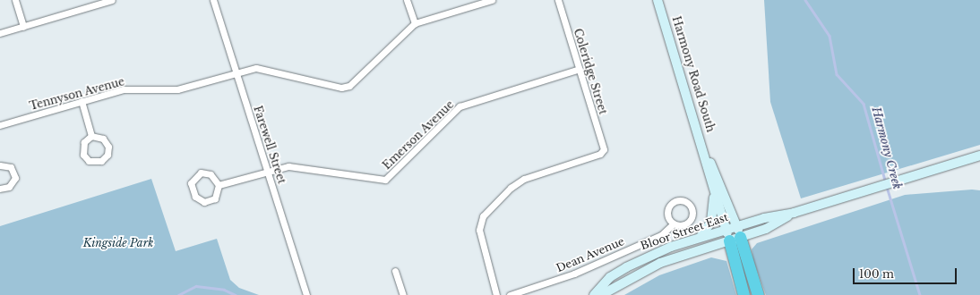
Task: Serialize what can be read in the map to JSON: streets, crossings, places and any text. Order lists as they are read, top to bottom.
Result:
{
  "streets": {
    "main road": ["Harmony Road South", "Bloor Street East"],
    "street": [
      "Coleridge Street",
      "Tennyson Avenue",
      "Emerson Avenue",
      "Farewell Street",
      "Dean Avenue"
    ]
  },
  "crossings": [
    ["Coleridge Street", "Emerson Avenue"],
    ["Harmony Road South", "Bloor Street East"],
    ["Tennyson Avenue", "Farewell Street"],
    ["Emerson Avenue", "Farewell Street"]
  ],
  "water": ["Harmony Creek"],
  "parks": ["Kingside Park"],
  "scale_bar": "100 m"
}
